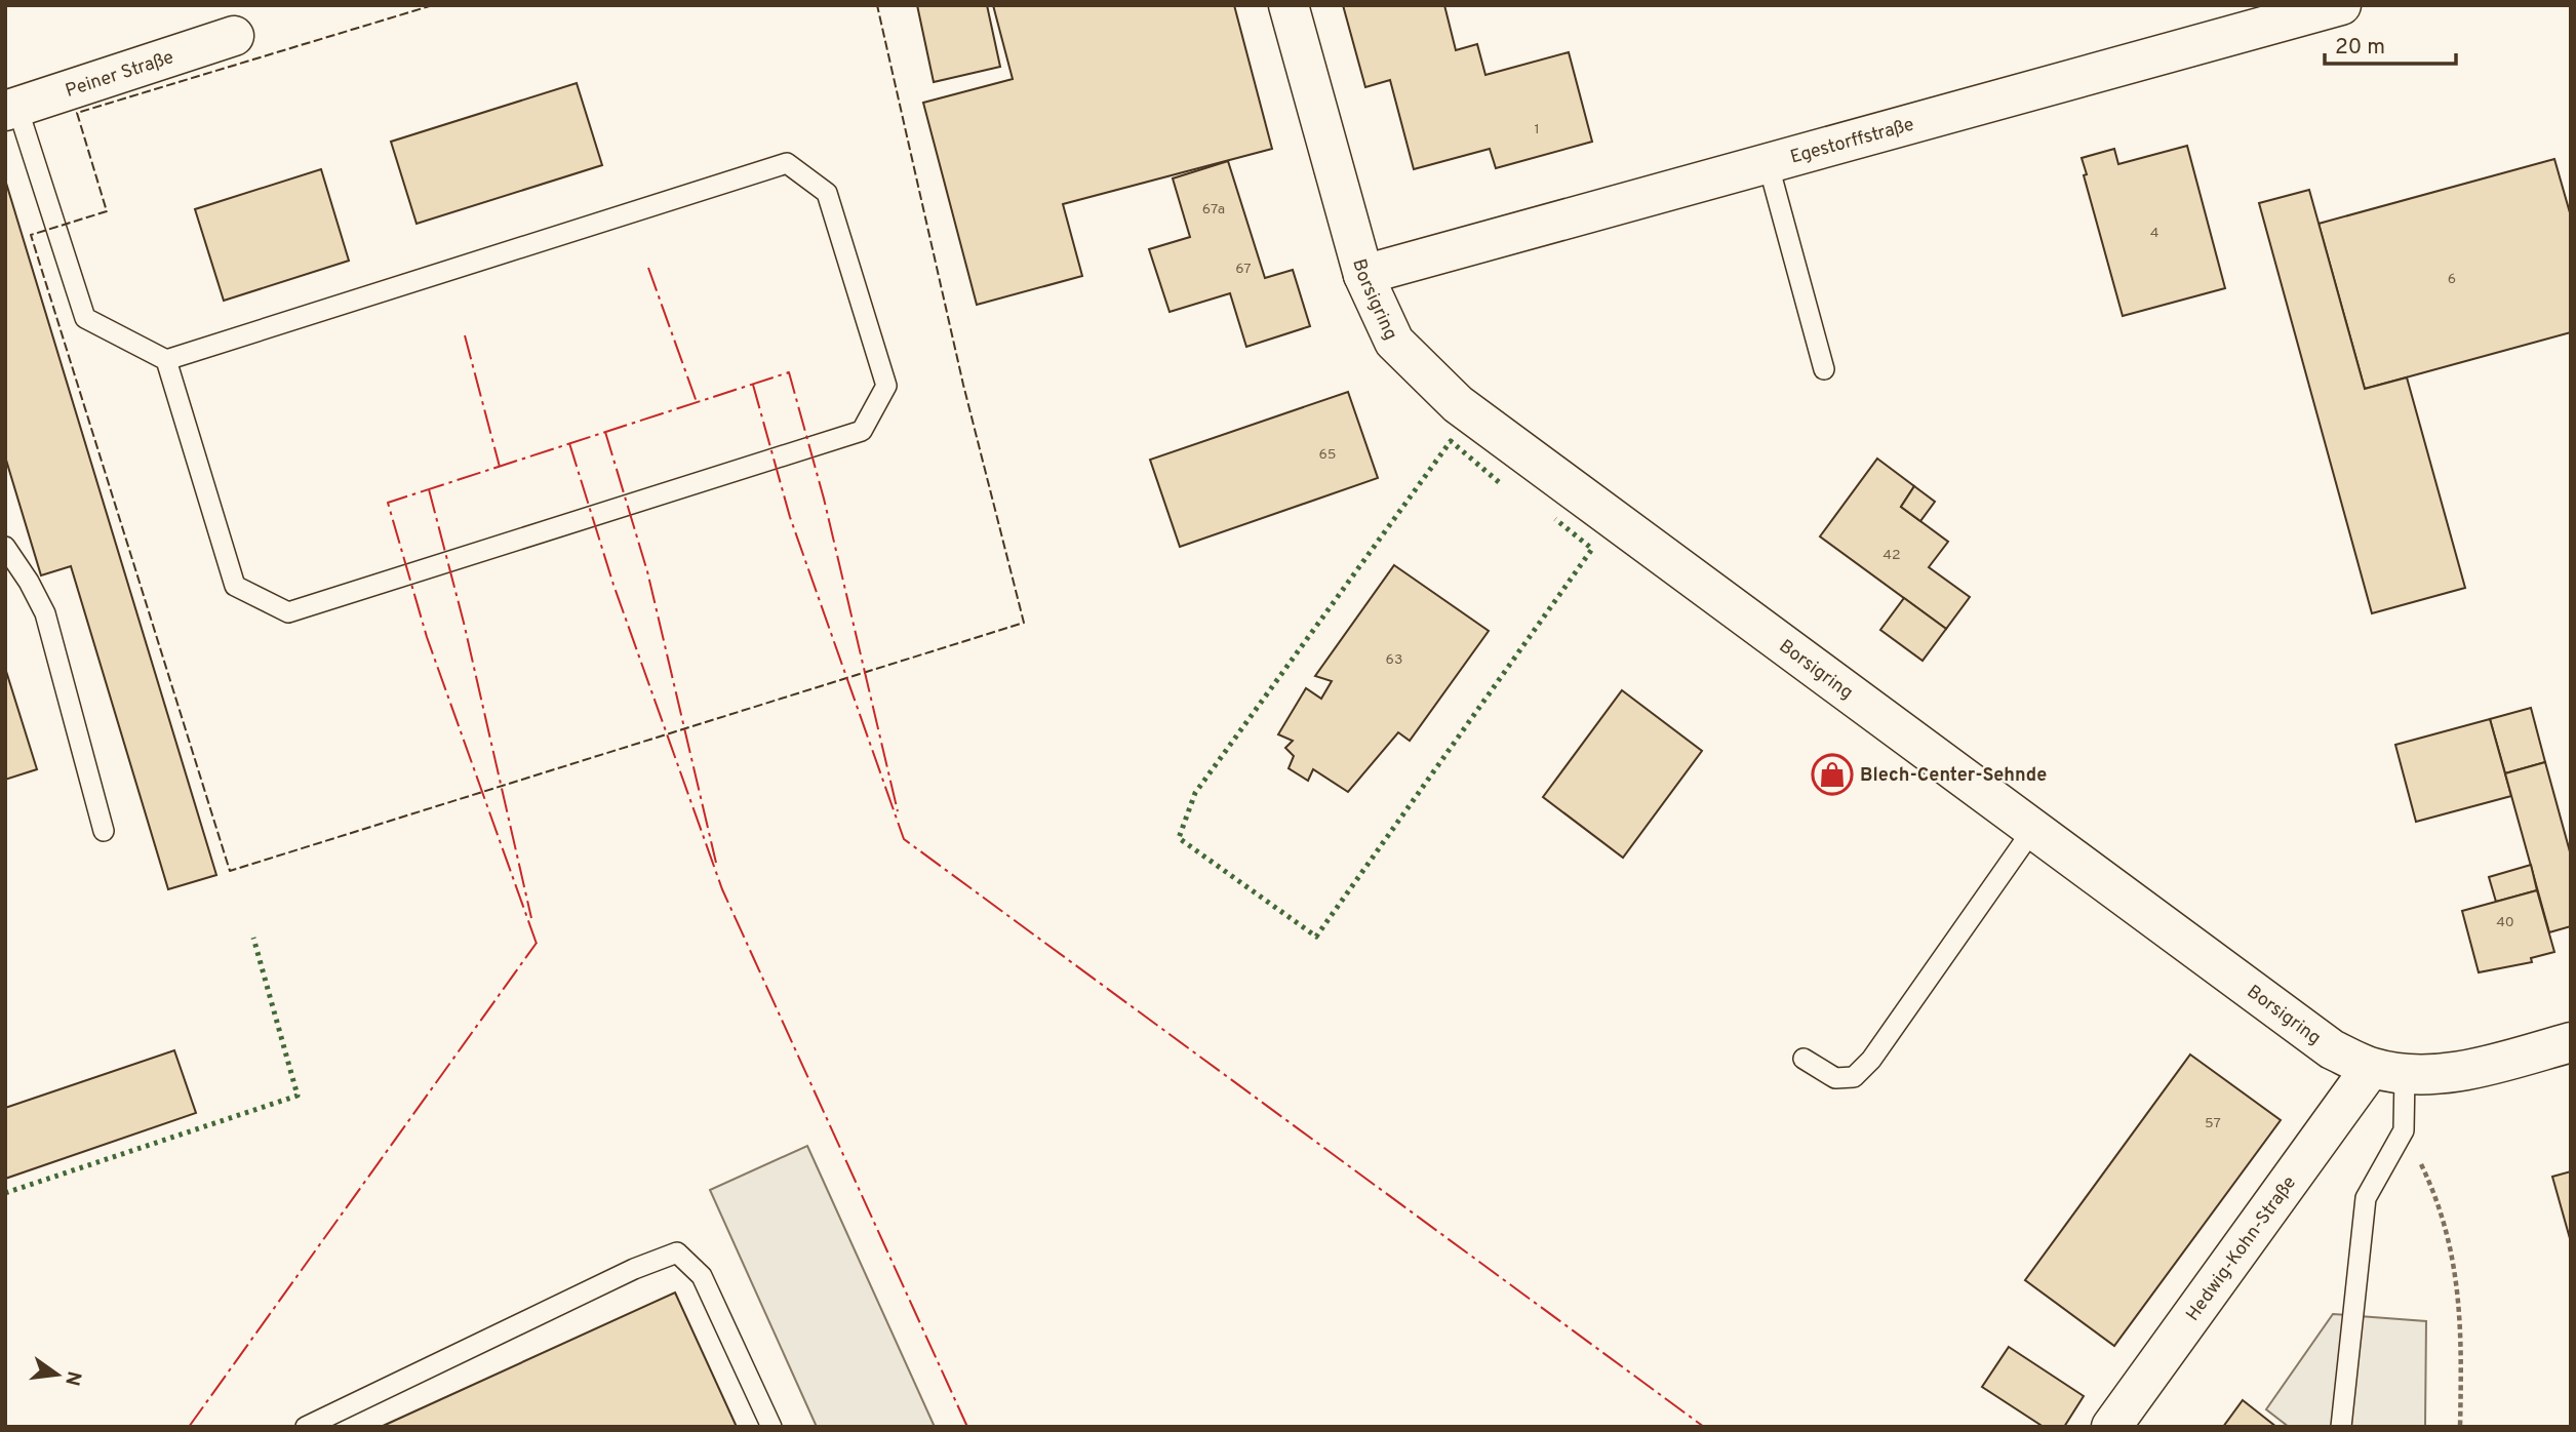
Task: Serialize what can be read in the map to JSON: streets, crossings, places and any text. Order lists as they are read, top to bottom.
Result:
{
  "streets": {
    "street": [
      "Peiner Straße",
      "Egestorffstraße",
      "Borsigring",
      "Hedwig-Kohn-Straße"
    ]
  },
  "crossings": [
    ["Egestorffstraße", "Borsigring"],
    ["Borsigring", "Hedwig-Kohn-Straße"]
  ],
  "places": {
    "shop": ["Blech-Center-Sehnde"]
  },
  "house_numbers": [
    "1",
    "67a",
    "4",
    "67",
    "6",
    "65",
    "42",
    "63",
    "40",
    "57"
  ],
  "scale_bar": "20 m",
  "north": "right"
}
